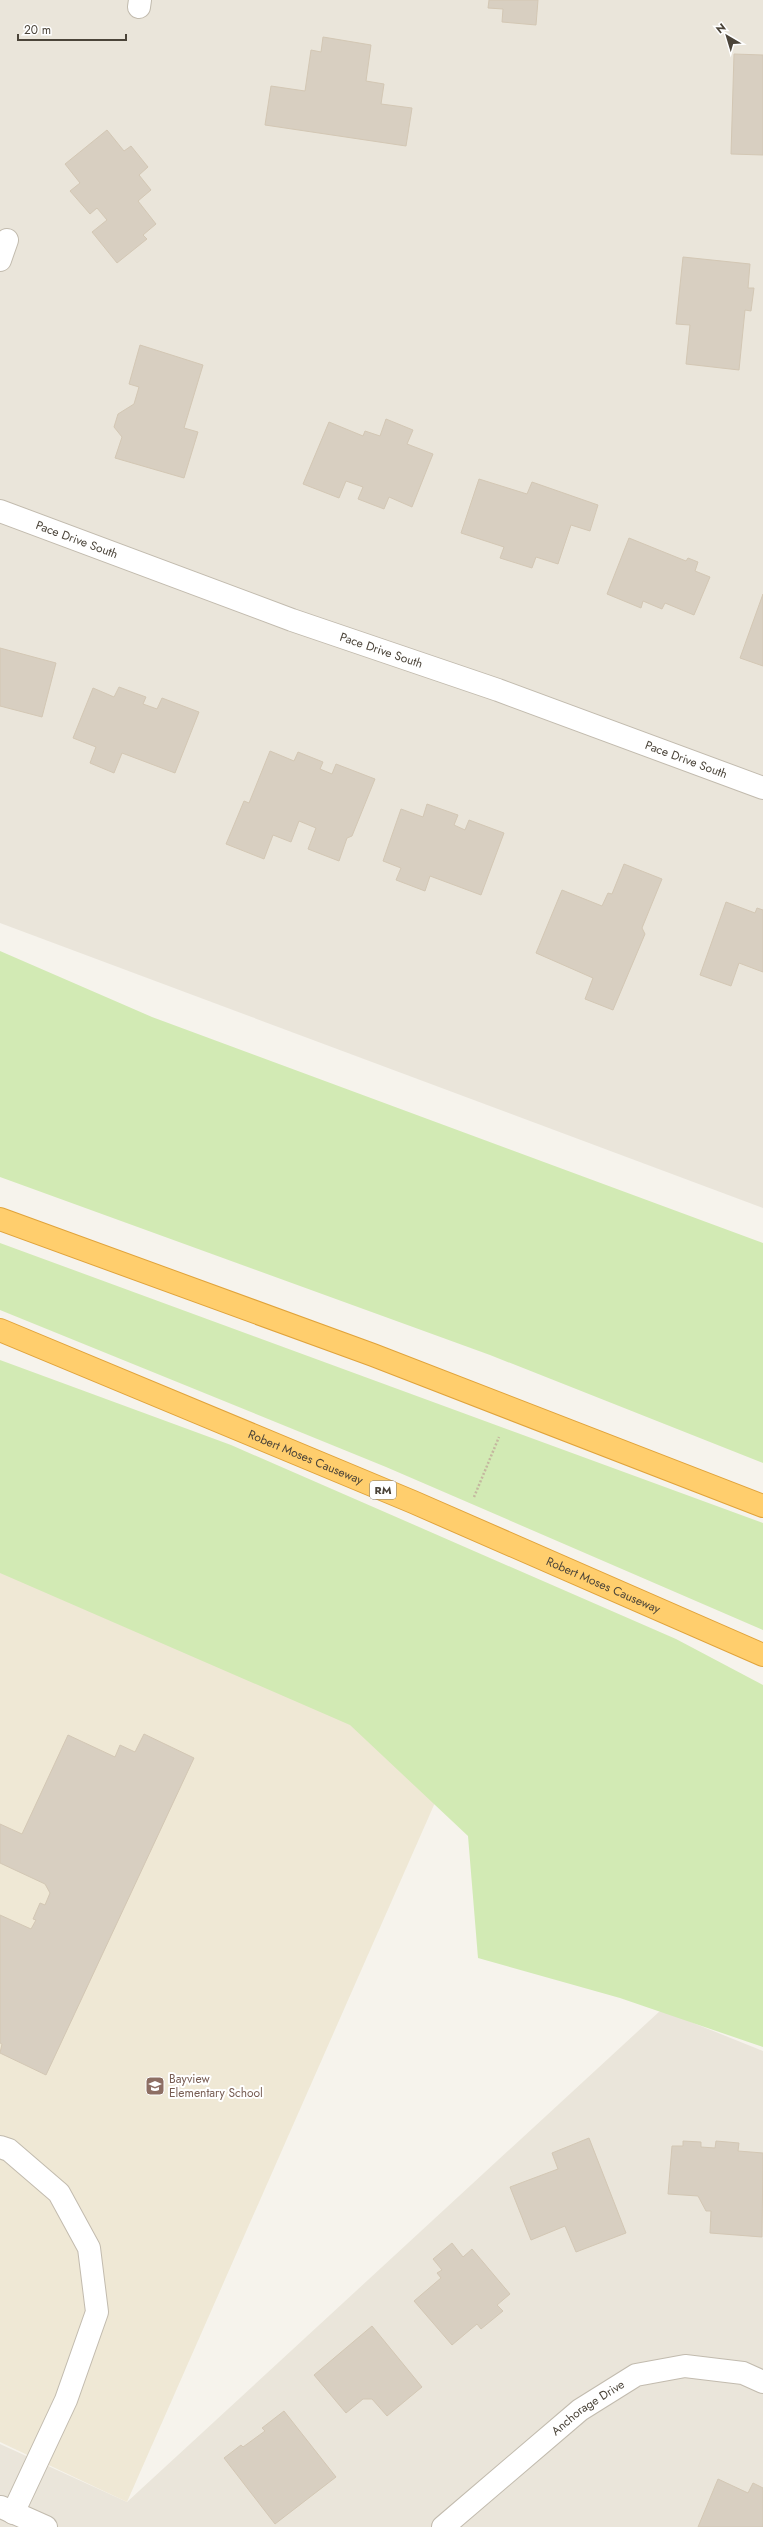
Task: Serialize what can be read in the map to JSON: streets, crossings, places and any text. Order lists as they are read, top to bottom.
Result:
{
  "streets": {
    "highway": ["Robert Moses Causeway", "RM"],
    "street": ["Pace Drive South", "Anchorage Drive"]
  },
  "places": {
    "school or university": ["Bayview Elementary School"]
  },
  "scale_bar": "20 m",
  "north": "top left"
}
